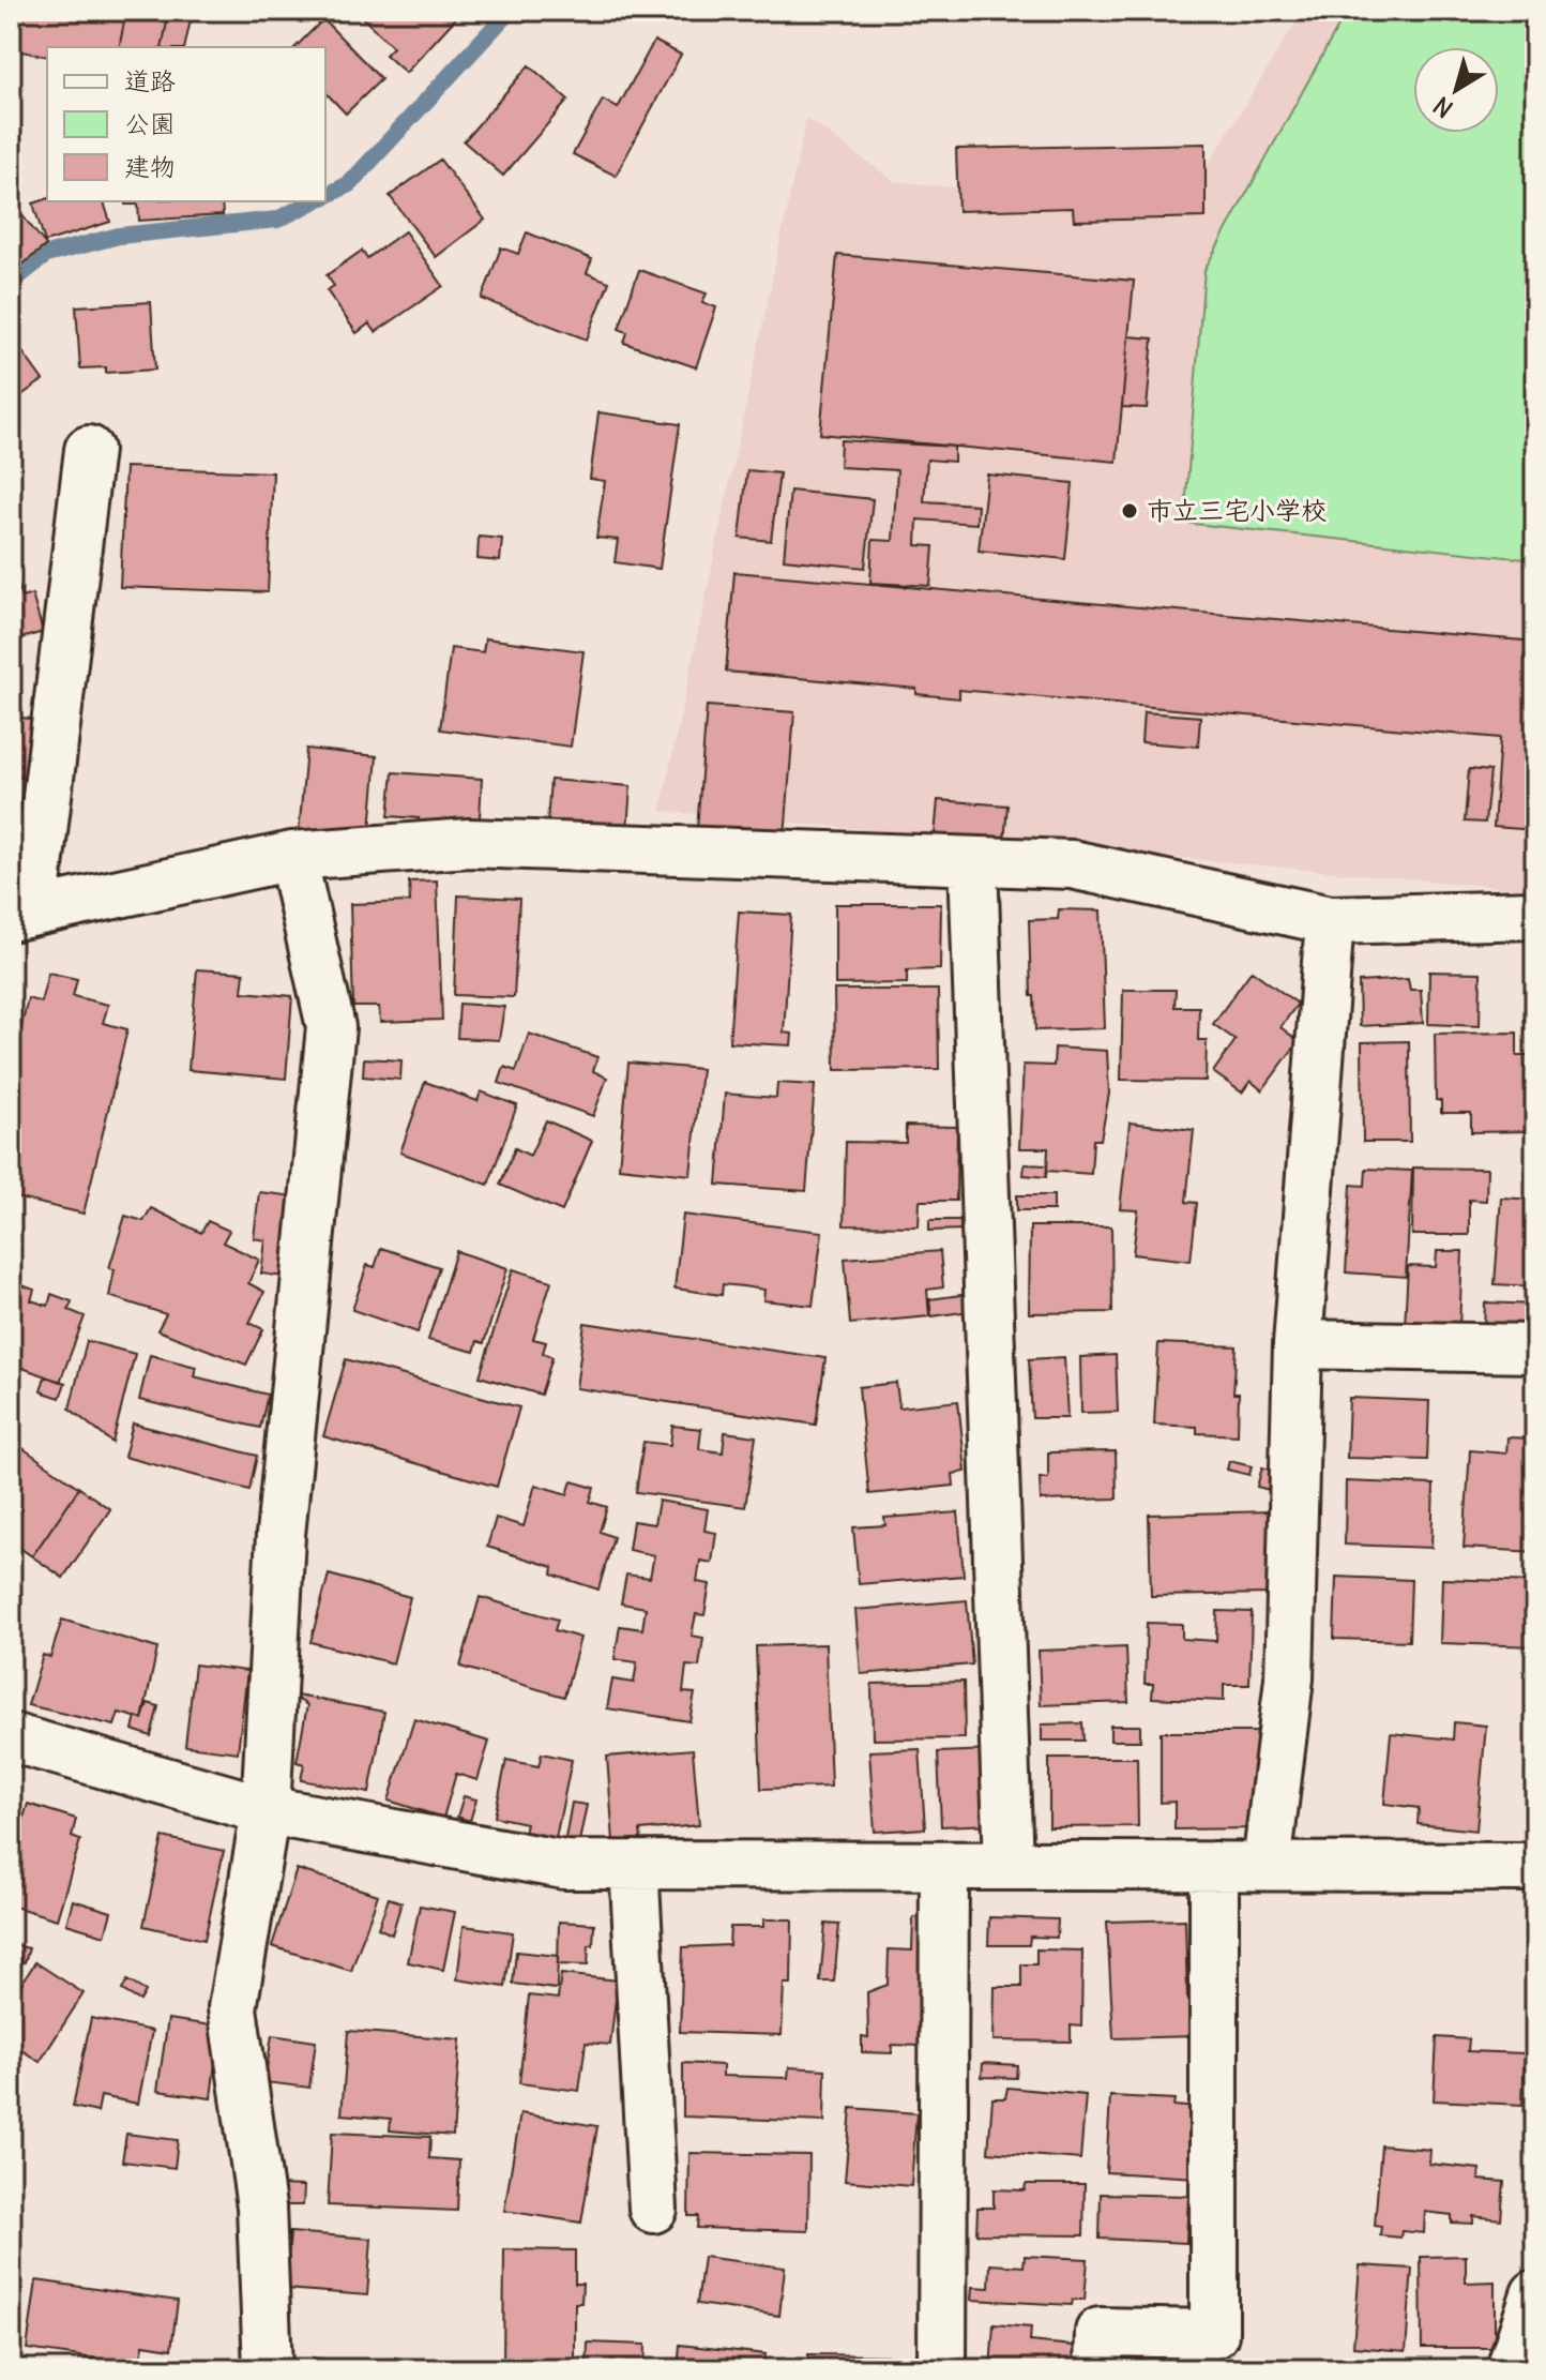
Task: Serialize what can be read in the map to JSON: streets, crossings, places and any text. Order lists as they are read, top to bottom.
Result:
{
  "places": ["市立三宅小学校"],
  "legend": ["道路", "公園", "建物"],
  "north": "bottom left"
}
